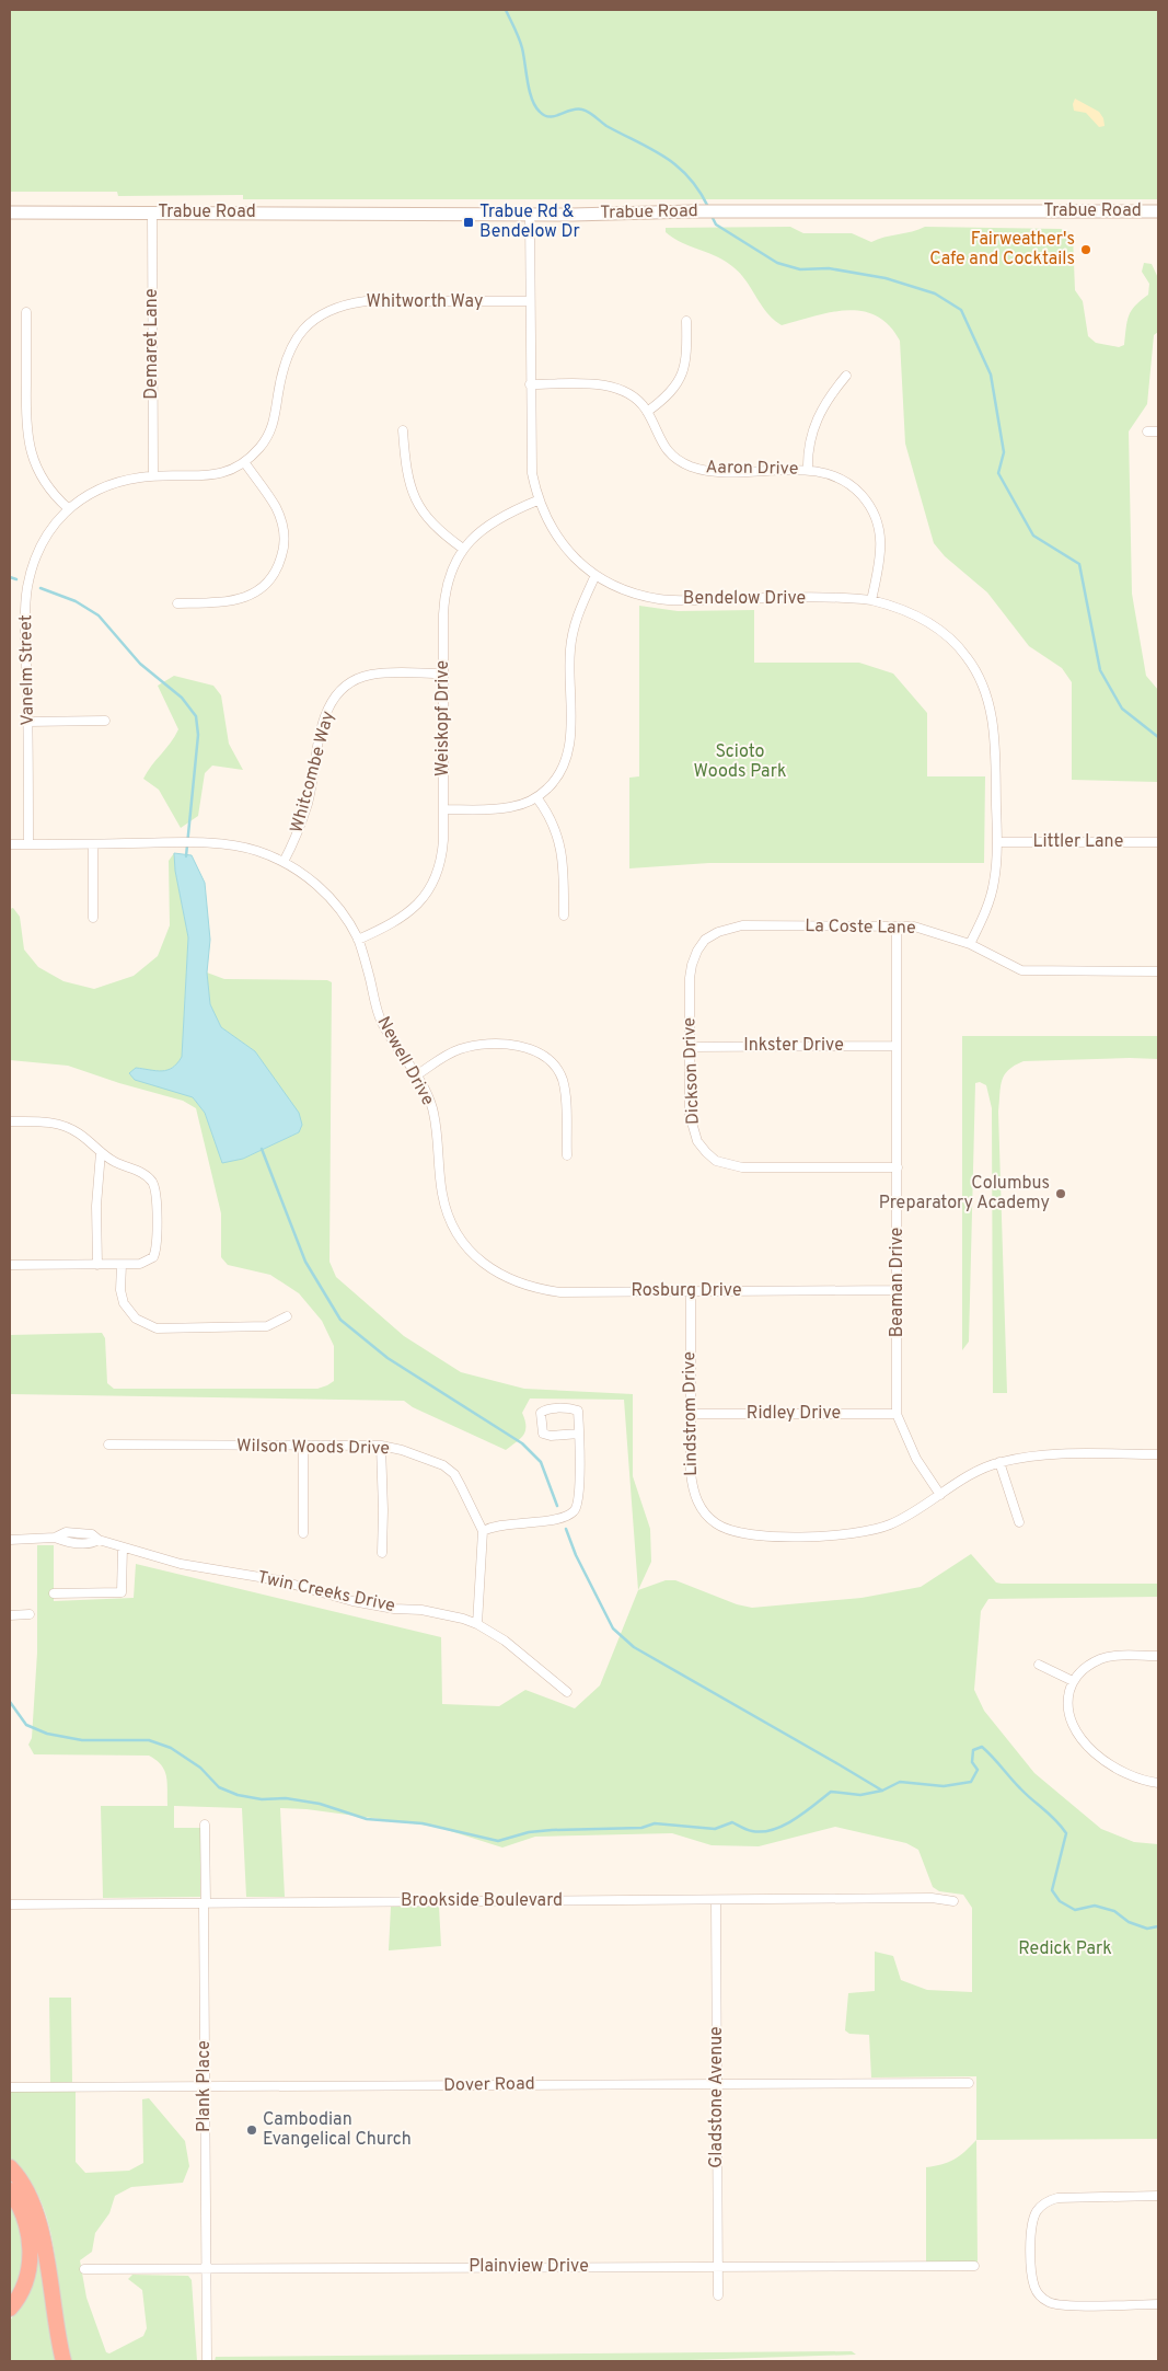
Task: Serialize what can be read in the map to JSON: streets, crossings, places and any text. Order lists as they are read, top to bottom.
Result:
{
  "streets": {
    "main road": ["Trabue Road"],
    "street": [
      "Whitworth Way",
      "Demaret Lane",
      "Aaron Drive",
      "Bendelow Drive",
      "Vanelm Street",
      "Weiskopf Drive",
      "Whitcombe Way",
      "Littler Lane",
      "La Coste Lane",
      "Inkster Drive",
      "Newell Drive",
      "Dickson Drive",
      "Beaman Drive",
      "Rosburg Drive",
      "Lindstrom Drive",
      "Ridley Drive",
      "Wilson Woods Drive",
      "Twin Creeks Drive",
      "Brookside Boulevard",
      "Dover Road",
      "Plank Place",
      "Gladstone Avenue",
      "Plainview Drive"
    ]
  },
  "crossings": [
    ["Trabue Road", "Demaret Lane"],
    ["Trabue Road", "Bendelow Drive"],
    ["Whitworth Way", "Demaret Lane"],
    ["Whitworth Way", "Bendelow Drive"],
    ["Whitworth Way", "Vanelm Street"],
    ["Aaron Drive", "Bendelow Drive"],
    ["Bendelow Drive", "Weiskopf Drive"],
    ["Bendelow Drive", "Littler Lane"],
    ["Bendelow Drive", "La Coste Lane"],
    ["Vanelm Street", "Newell Drive"],
    ["Weiskopf Drive", "Whitcombe Way"],
    ["Weiskopf Drive", "Newell Drive"],
    ["Whitcombe Way", "Newell Drive"],
    ["La Coste Lane", "Dickson Drive"],
    ["La Coste Lane", "Beaman Drive"],
    ["Inkster Drive", "Dickson Drive"],
    ["Inkster Drive", "Beaman Drive"],
    ["Newell Drive", "Rosburg Drive"],
    ["Dickson Drive", "Beaman Drive"],
    ["Beaman Drive", "Rosburg Drive"],
    ["Beaman Drive", "Lindstrom Drive"],
    ["Beaman Drive", "Ridley Drive"],
    ["Rosburg Drive", "Lindstrom Drive"],
    ["Lindstrom Drive", "Ridley Drive"],
    ["Wilson Woods Drive", "Twin Creeks Drive"],
    ["Brookside Boulevard", "Plank Place"],
    ["Brookside Boulevard", "Gladstone Avenue"],
    ["Dover Road", "Plank Place"],
    ["Dover Road", "Gladstone Avenue"],
    ["Plank Place", "Plainview Drive"],
    ["Gladstone Avenue", "Plainview Drive"]
  ],
  "parks": ["Scioto Woods Park", "Redick Park"],
  "places": {
    "transit": ["Trabue Rd & Bendelow Dr"],
    "other": ["Fairweather's Cafe and Cocktails", "Columbus Preparatory Academy", "Cambodian Evangelical Church"]
  }
}
